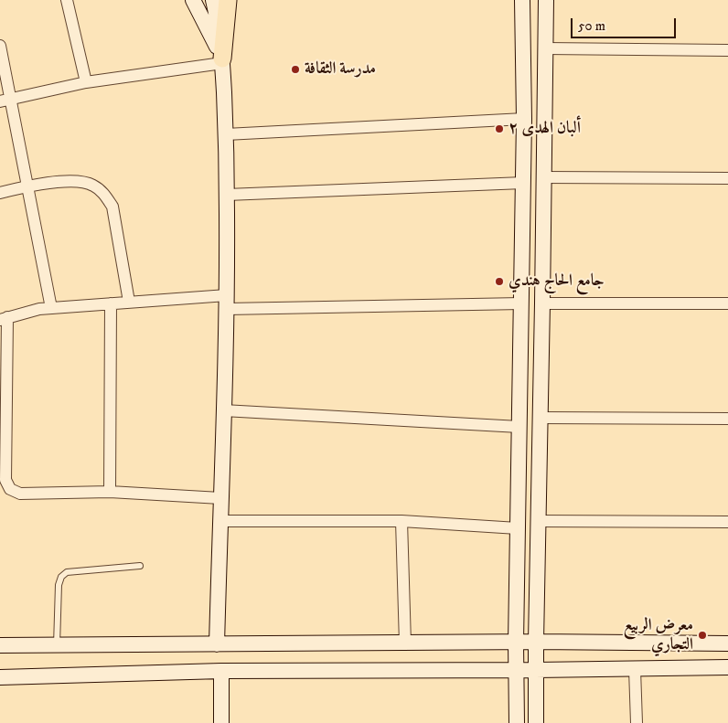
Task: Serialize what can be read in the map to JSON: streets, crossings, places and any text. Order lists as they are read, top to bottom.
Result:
{
  "places": [
    "مدرسة الثقافة",
    "ألبان الهدى ٢",
    "جامع الحاج هندي",
    "معرض الربيع التجاري"
  ],
  "scale_bar": "50 m"
}
